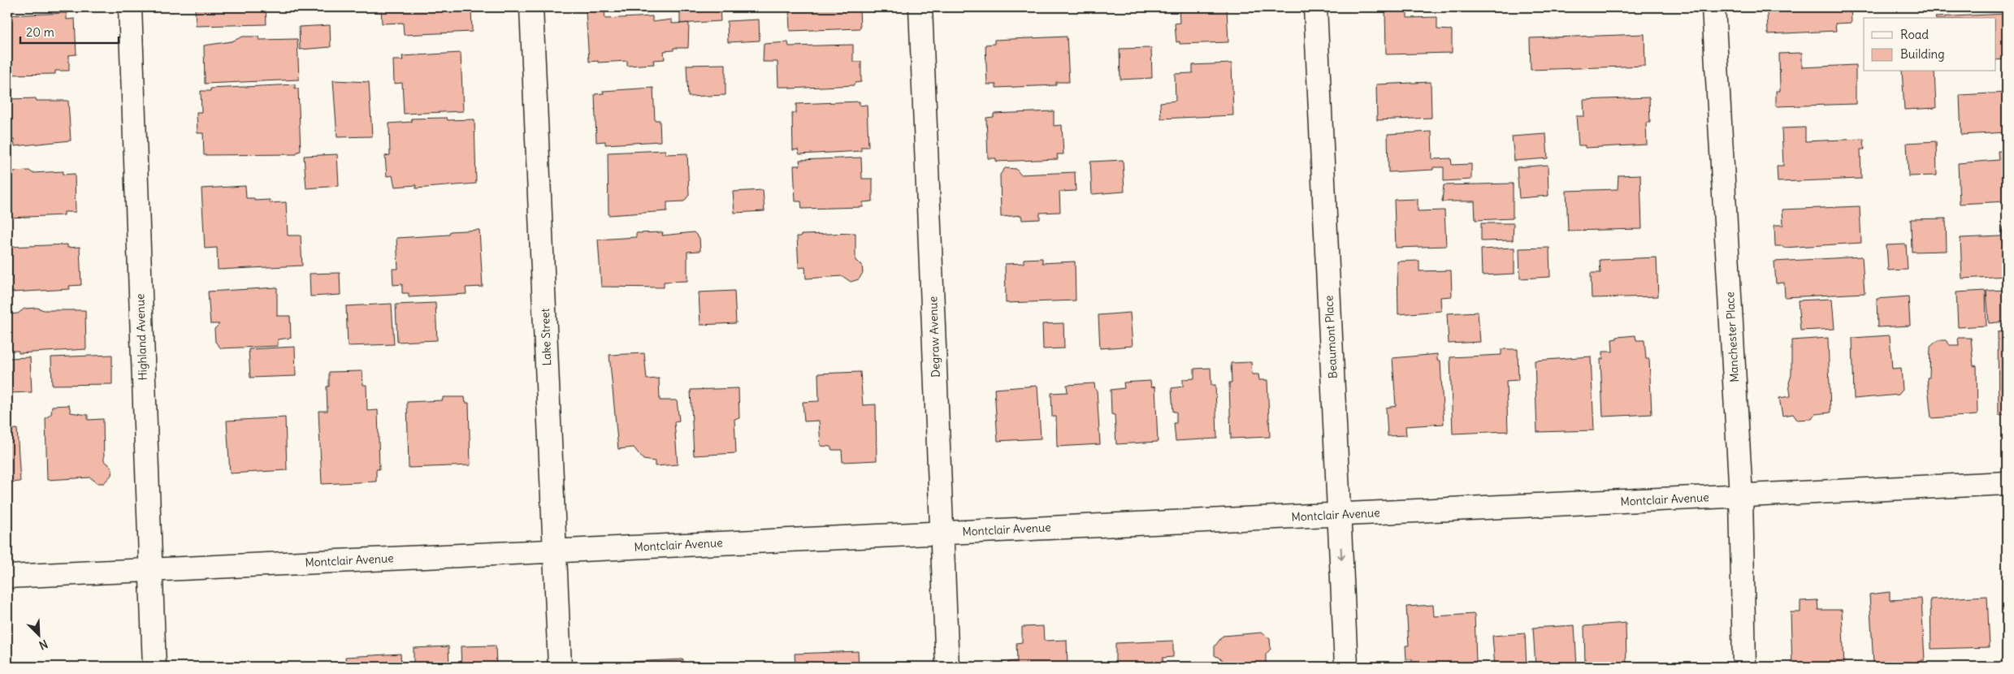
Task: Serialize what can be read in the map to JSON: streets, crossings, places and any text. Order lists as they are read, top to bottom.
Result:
{
  "streets": {
    "street": [
      "Highland Avenue",
      "Lake Street",
      "Degraw Avenue",
      "Beaumont Place",
      "Manchester Place",
      "Montclair Avenue"
    ]
  },
  "crossings": [
    ["Highland Avenue", "Montclair Avenue"],
    ["Lake Street", "Montclair Avenue"],
    ["Degraw Avenue", "Montclair Avenue"],
    ["Beaumont Place", "Montclair Avenue"],
    ["Manchester Place", "Montclair Avenue"]
  ],
  "legend": ["Road", "Building"],
  "scale_bar": "20 m",
  "north": "bottom right"
}
